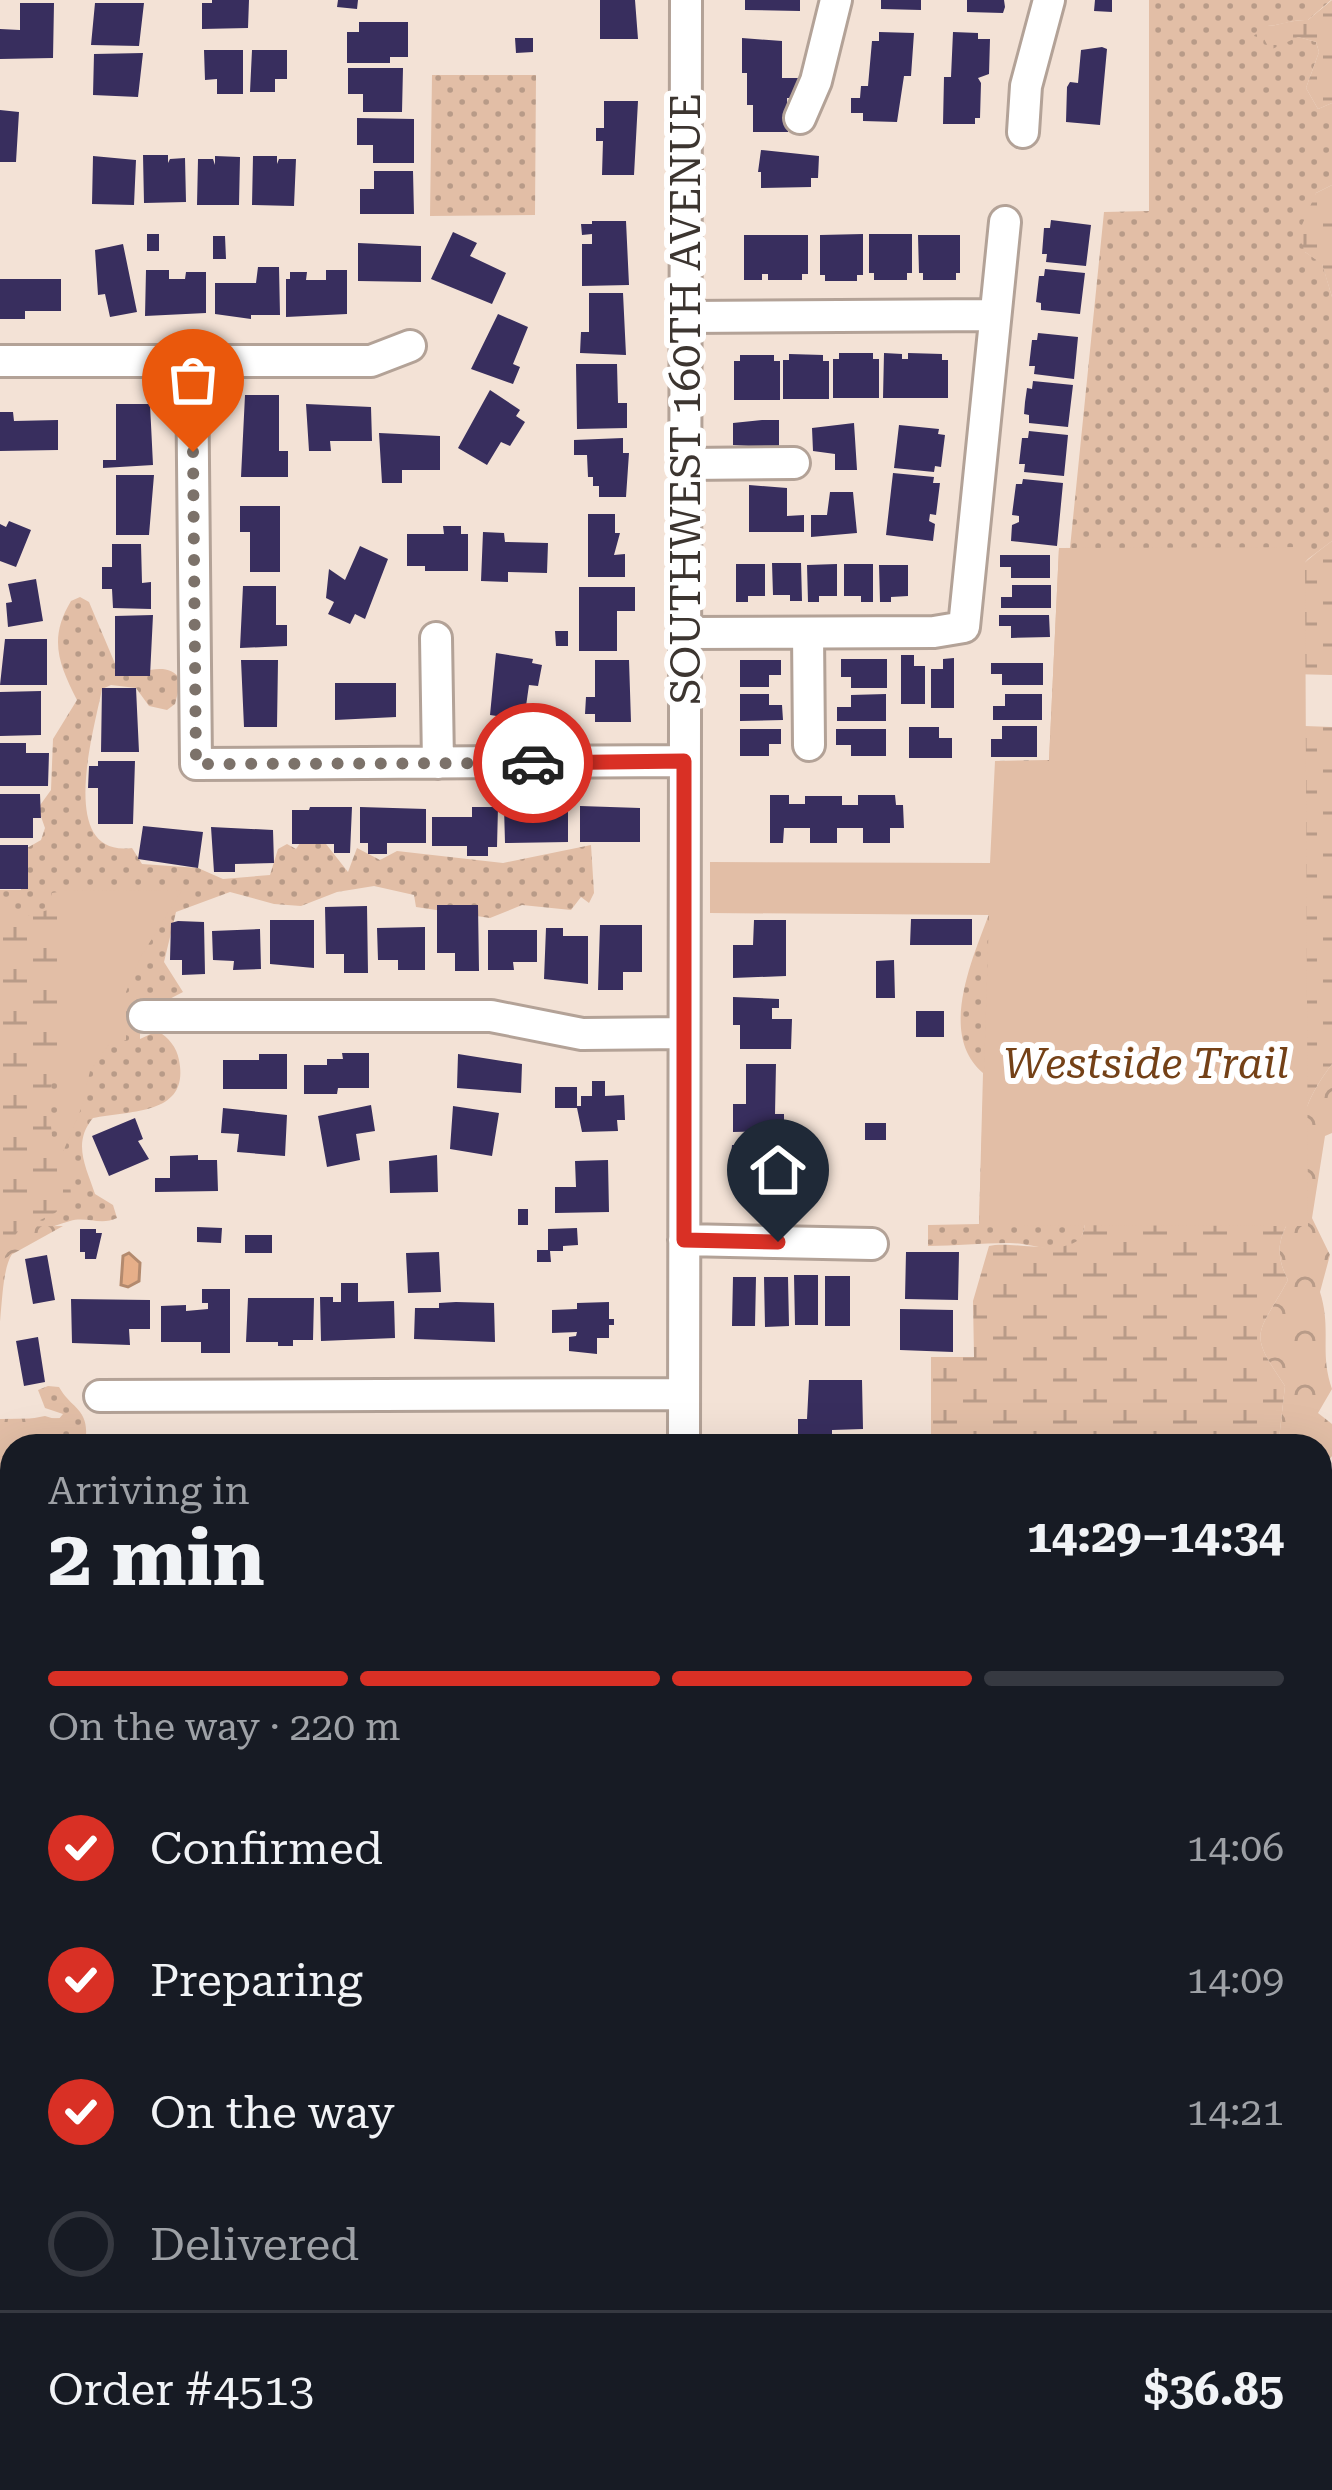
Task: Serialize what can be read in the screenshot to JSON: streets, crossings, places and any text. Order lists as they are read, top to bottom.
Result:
{
  "streets": {
    "street": ["SOUTHWEST 160TH AVENUE"]
  },
  "parks": ["Westside Trail"],
  "page": {
    "heading": ["2 min", "Arriving in", "14:29–14:34"],
    "panel": ["Order #4513", "$36.85"],
    "bar": "On the way · 220 m",
    "list": [
      ["Confirmed", "14:06"],
      ["Preparing", "14:09"],
      ["On the way", "14:21"],
      "Delivered"
    ]
  }
}
